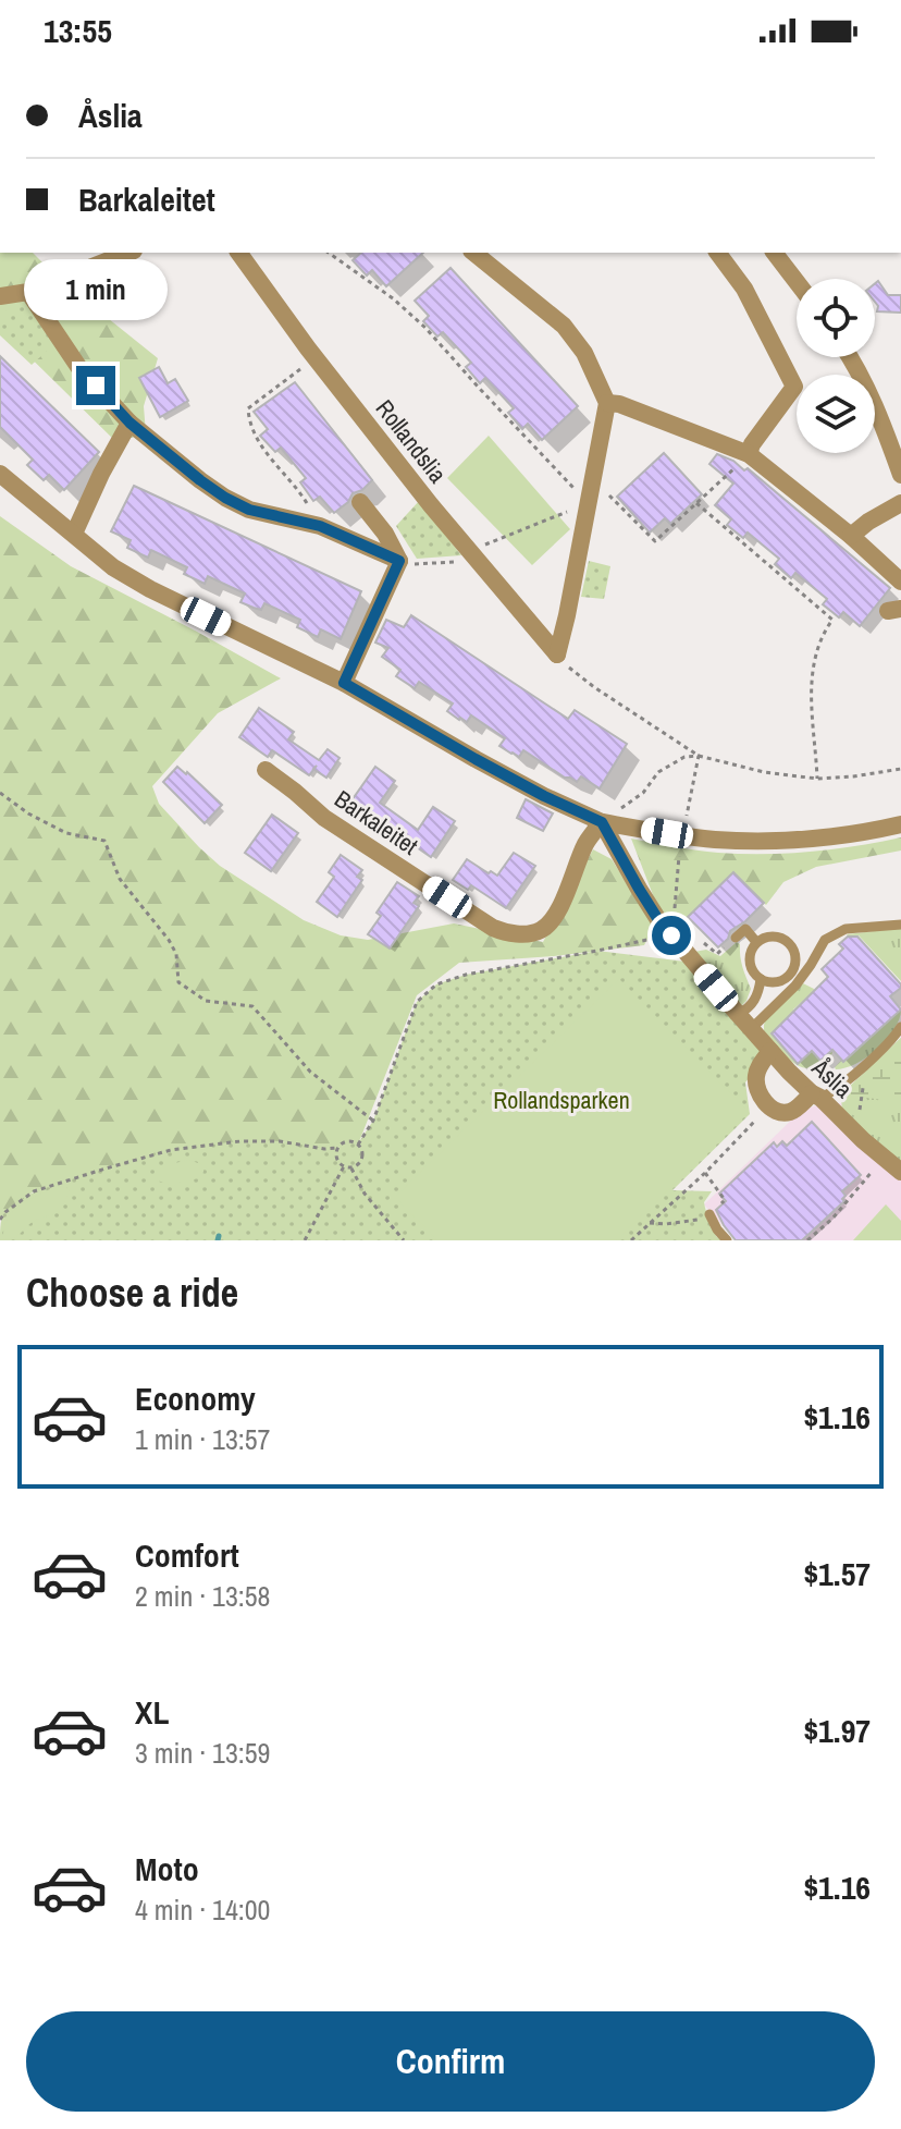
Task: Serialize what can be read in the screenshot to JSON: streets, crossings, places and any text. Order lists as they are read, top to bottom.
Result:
{
  "streets": {
    "street": ["Rollandslia", "Barkaleitet", "Åslia"]
  },
  "crossings": [
    ["Barkaleitet", "Åslia"]
  ],
  "parks": ["Rollandsparken"],
  "page": {
    "status": "13:55",
    "banner": ["Åslia", "Barkaleitet"],
    "bubble": "1 min",
    "heading": "Choose a ride",
    "list": [
      {
        "name": "Economy",
        "note": "1 min · 13:57",
        "value": "$1.16"
      },
      {
        "name": "Comfort",
        "note": "2 min · 13:58",
        "value": "$1.57"
      },
      {
        "name": "XL",
        "note": "3 min · 13:59",
        "value": "$1.97"
      },
      {
        "name": "Moto",
        "note": "4 min · 14:00",
        "value": "$1.16"
      }
    ],
    "buttons": "Confirm"
  }
}
